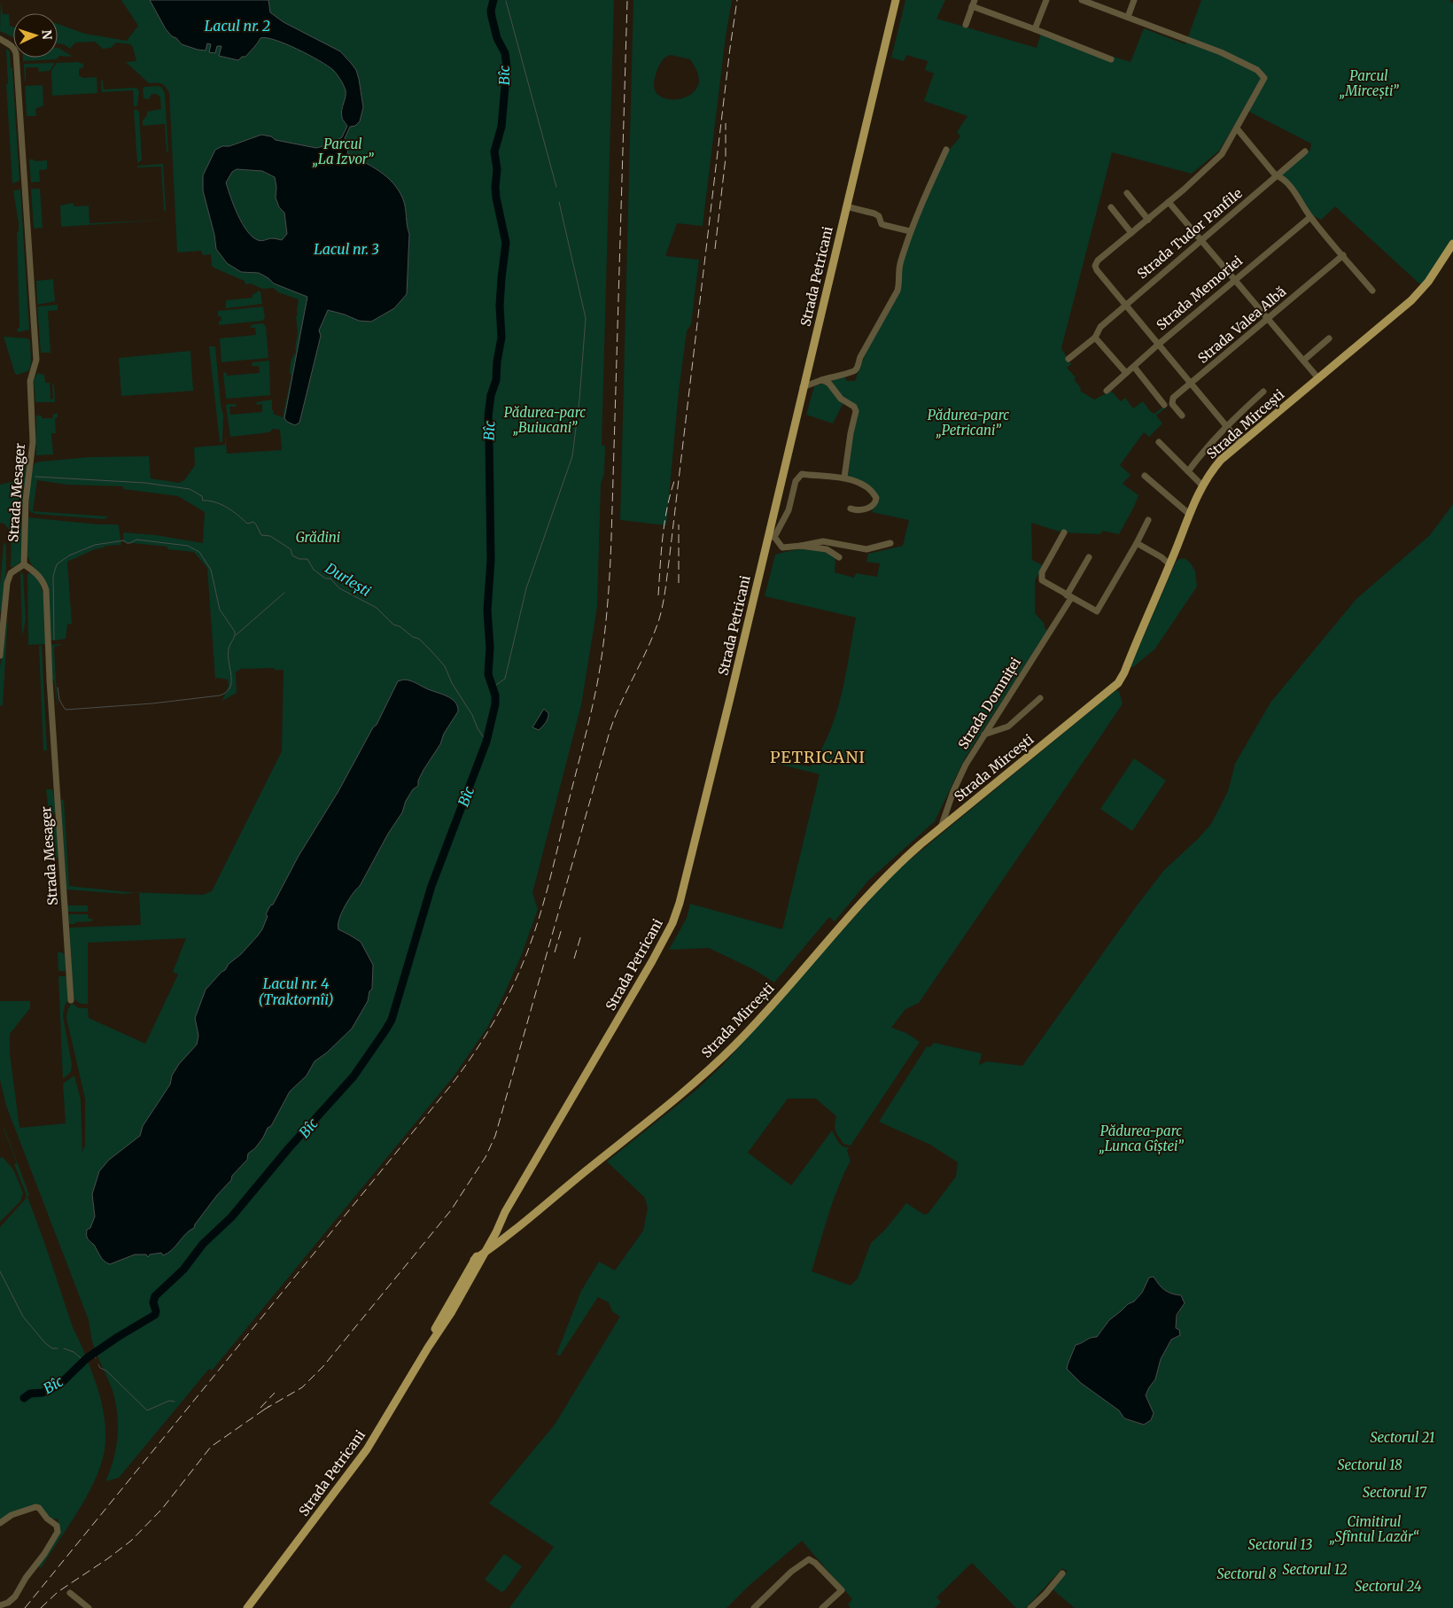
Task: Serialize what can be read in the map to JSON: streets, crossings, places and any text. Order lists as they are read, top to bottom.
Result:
{
  "streets": {
    "main road": ["Strada Petricani", "Strada Mircești"],
    "street": [
      "Strada Tudor Panfile",
      "Strada Memoriei",
      "Strada Valea Albă",
      "Strada Mesager",
      "Strada Domniței"
    ]
  },
  "crossings": [
    ["Strada Petricani", "Strada Mircești"],
    ["Strada Mircești", "Strada Domniței"]
  ],
  "districts": ["PETRICANI"],
  "water": [
    "Lacul nr. 2",
    "Bîc",
    "Lacul nr. 3",
    "Durlești",
    "Lacul nr. 4 (Traktornîi)"
  ],
  "parks": [
    "Parcul „Mircești”",
    "Parcul „La Izvor”",
    "Pădurea-parc „Buiucani”",
    "Pădurea-parc „Petricani”",
    "Grădini",
    "Pădurea-parc „Lunca Gîștei”",
    "Sectorul 21",
    "Sectorul 18",
    "Sectorul 17",
    "Cimitirul „Sfîntul Lazăr“",
    "Sectorul 13",
    "Sectorul 12",
    "Sectorul 8",
    "Sectorul 24"
  ],
  "north": "right"
}
